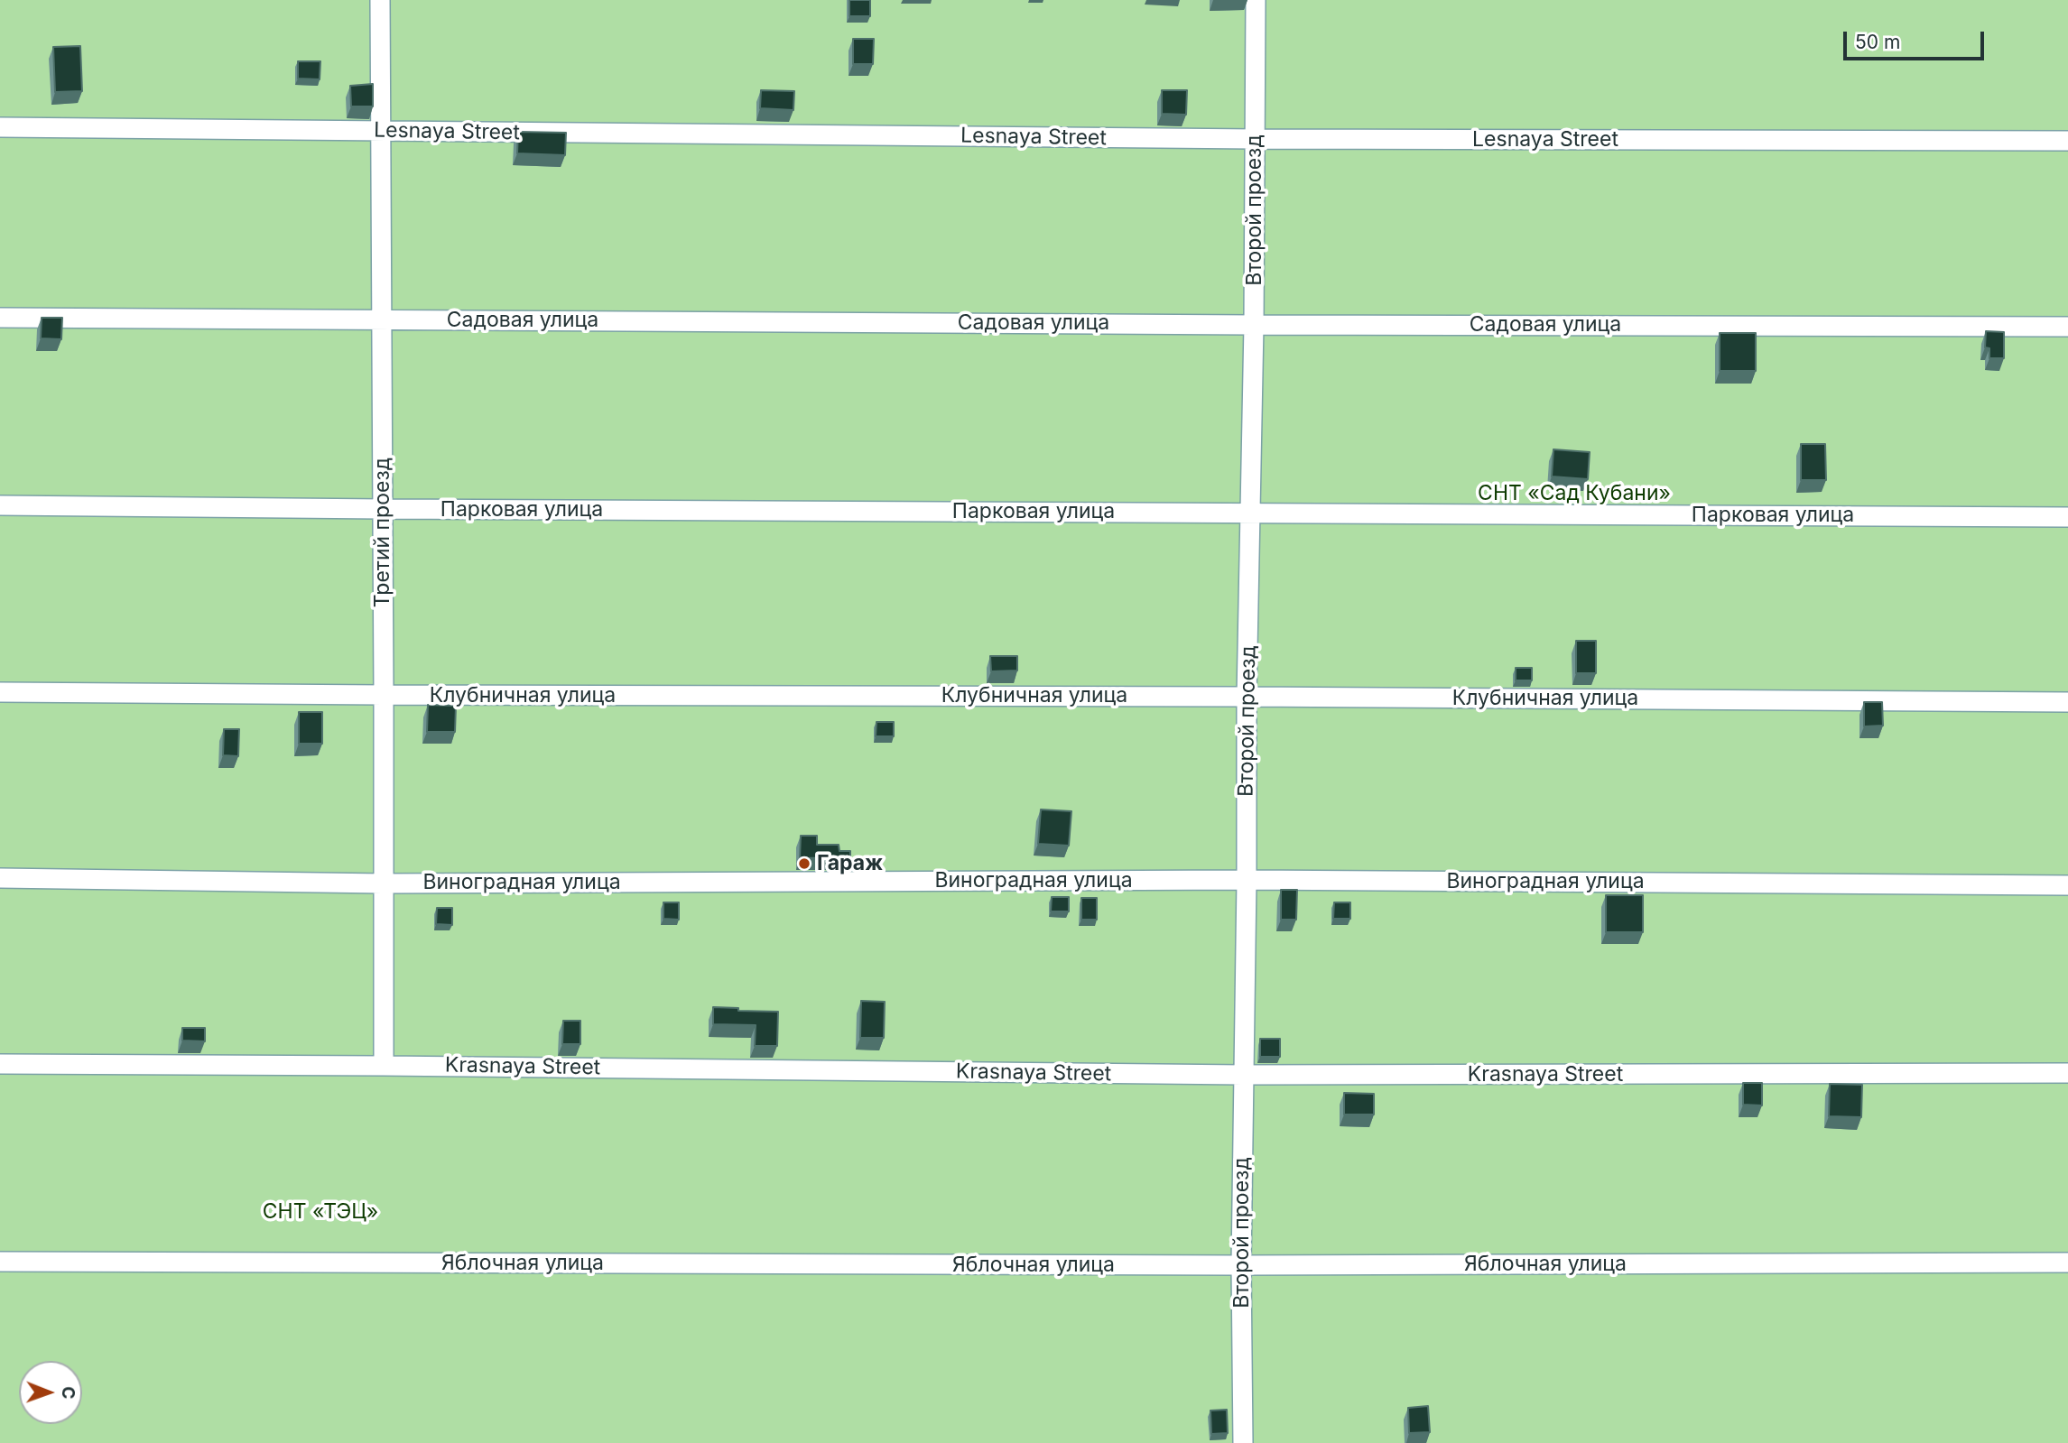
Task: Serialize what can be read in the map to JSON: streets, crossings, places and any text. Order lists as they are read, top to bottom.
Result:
{
  "streets": {
    "street": [
      "Lesnaya Street",
      "Второй проезд",
      "Садовая улица",
      "Парковая улица",
      "Третий проезд",
      "Клубничная улица",
      "Виноградная улица",
      "Krasnaya Street",
      "Яблочная улица"
    ]
  },
  "crossings": [
    ["Lesnaya Street", "Второй проезд"],
    ["Lesnaya Street", "Третий проезд"],
    ["Второй проезд", "Садовая улица"],
    ["Второй проезд", "Парковая улица"],
    ["Второй проезд", "Клубничная улица"],
    ["Второй проезд", "Виноградная улица"],
    ["Второй проезд", "Krasnaya Street"],
    ["Второй проезд", "Яблочная улица"],
    ["Садовая улица", "Третий проезд"],
    ["Парковая улица", "Третий проезд"],
    ["Третий проезд", "Клубничная улица"],
    ["Третий проезд", "Виноградная улица"],
    ["Третий проезд", "Krasnaya Street"]
  ],
  "parks": ["СНТ «Сад Кубани»", "СНТ «ТЭЦ»"],
  "places": ["Гараж"],
  "scale_bar": "50 m",
  "north": "right"
}
